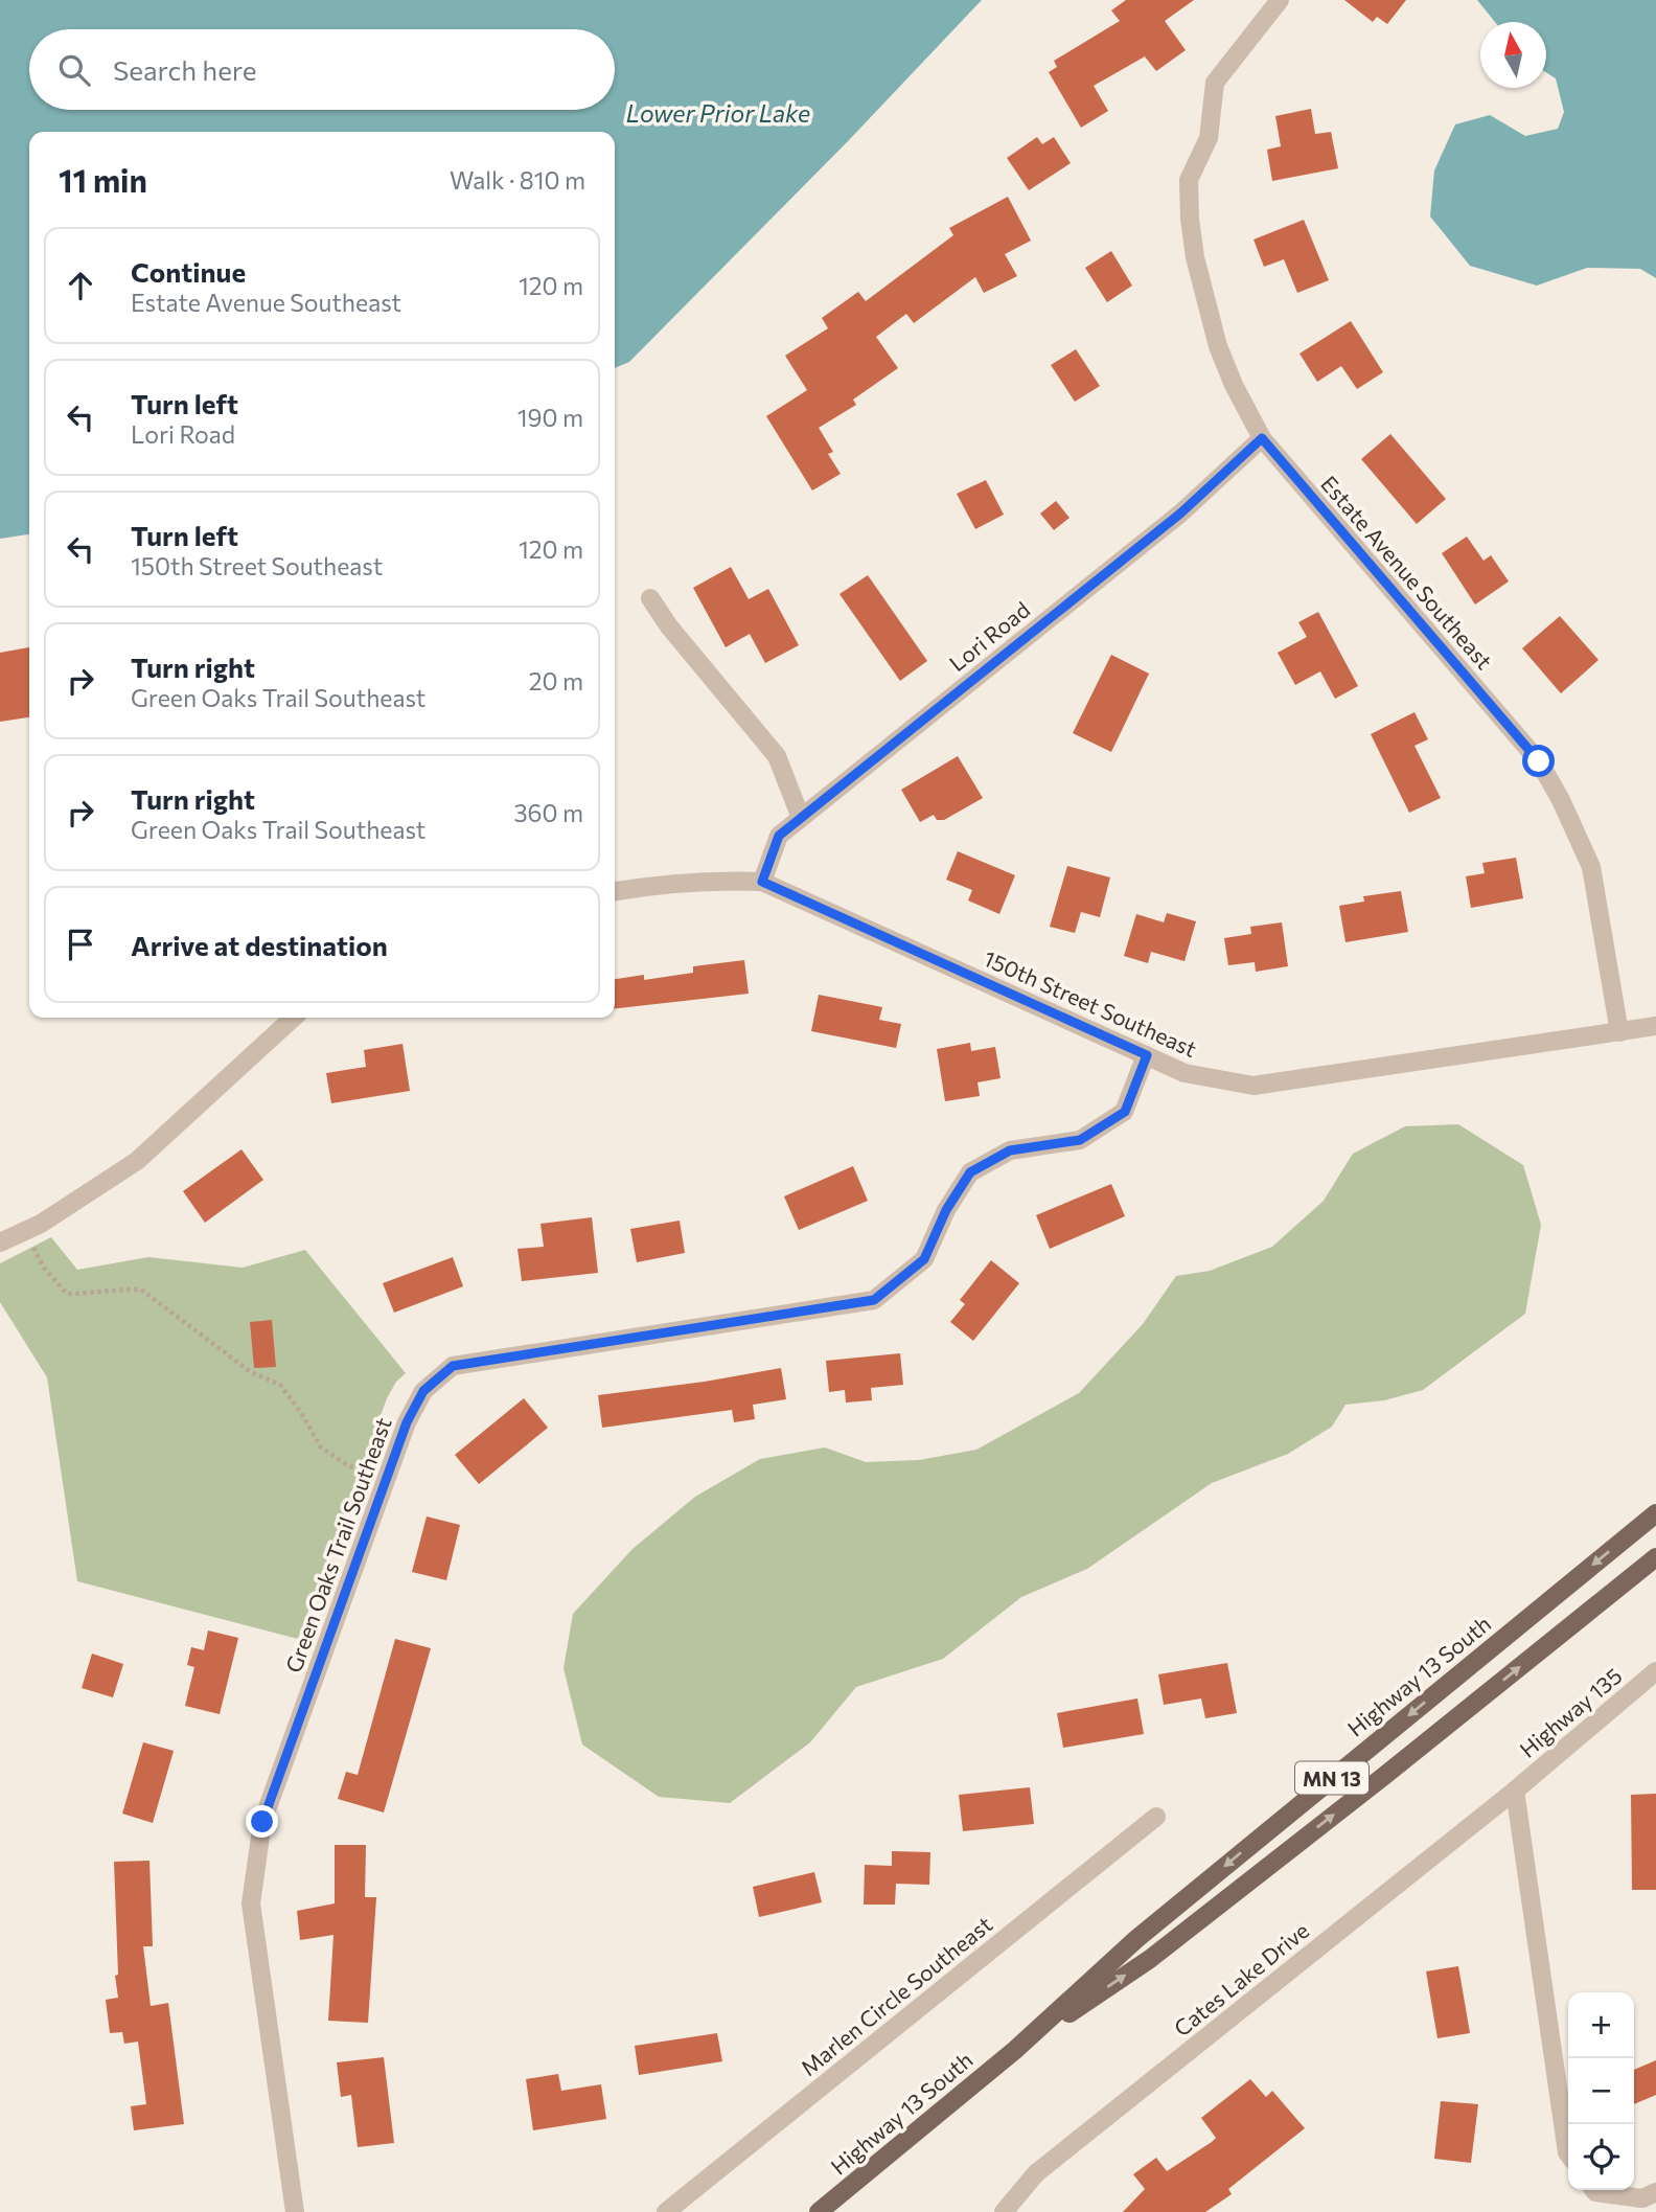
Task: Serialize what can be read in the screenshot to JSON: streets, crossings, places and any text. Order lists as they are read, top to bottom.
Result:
{
  "streets": {
    "main road": ["Highway 13 South", "MN 13"],
    "street": [
      "Estate Avenue Southeast",
      "Lori Road",
      "150th Street Southeast",
      "Green Oaks Trail Southeast",
      "Highway 135",
      "Cates Lake Drive",
      "Marlen Circle Southeast"
    ]
  },
  "crossings": [
    ["Estate Avenue Southeast", "Lori Road"],
    ["Estate Avenue Southeast", "150th Street Southeast"],
    ["Lori Road", "150th Street Southeast"],
    ["150th Street Southeast", "Green Oaks Trail Southeast"],
    ["Highway 135", "Cates Lake Drive"]
  ],
  "water": ["Lower Prior Lake"],
  "north": "top",
  "page": {
    "search": "Search here",
    "heading": ["11 min", "Walk · 810 m"],
    "list": [
      ["Continue", "Estate Avenue Southeast", "120 m"],
      ["Turn left", "Lori Road", "190 m"],
      ["Turn left", "150th Street Southeast", "120 m"],
      ["Turn right", "Green Oaks Trail Southeast", "20 m"],
      ["Turn right", "Green Oaks Trail Southeast", "360 m"],
      "Arrive at destination"
    ],
    "map_buttons": ["+", "−"]
  }
}
